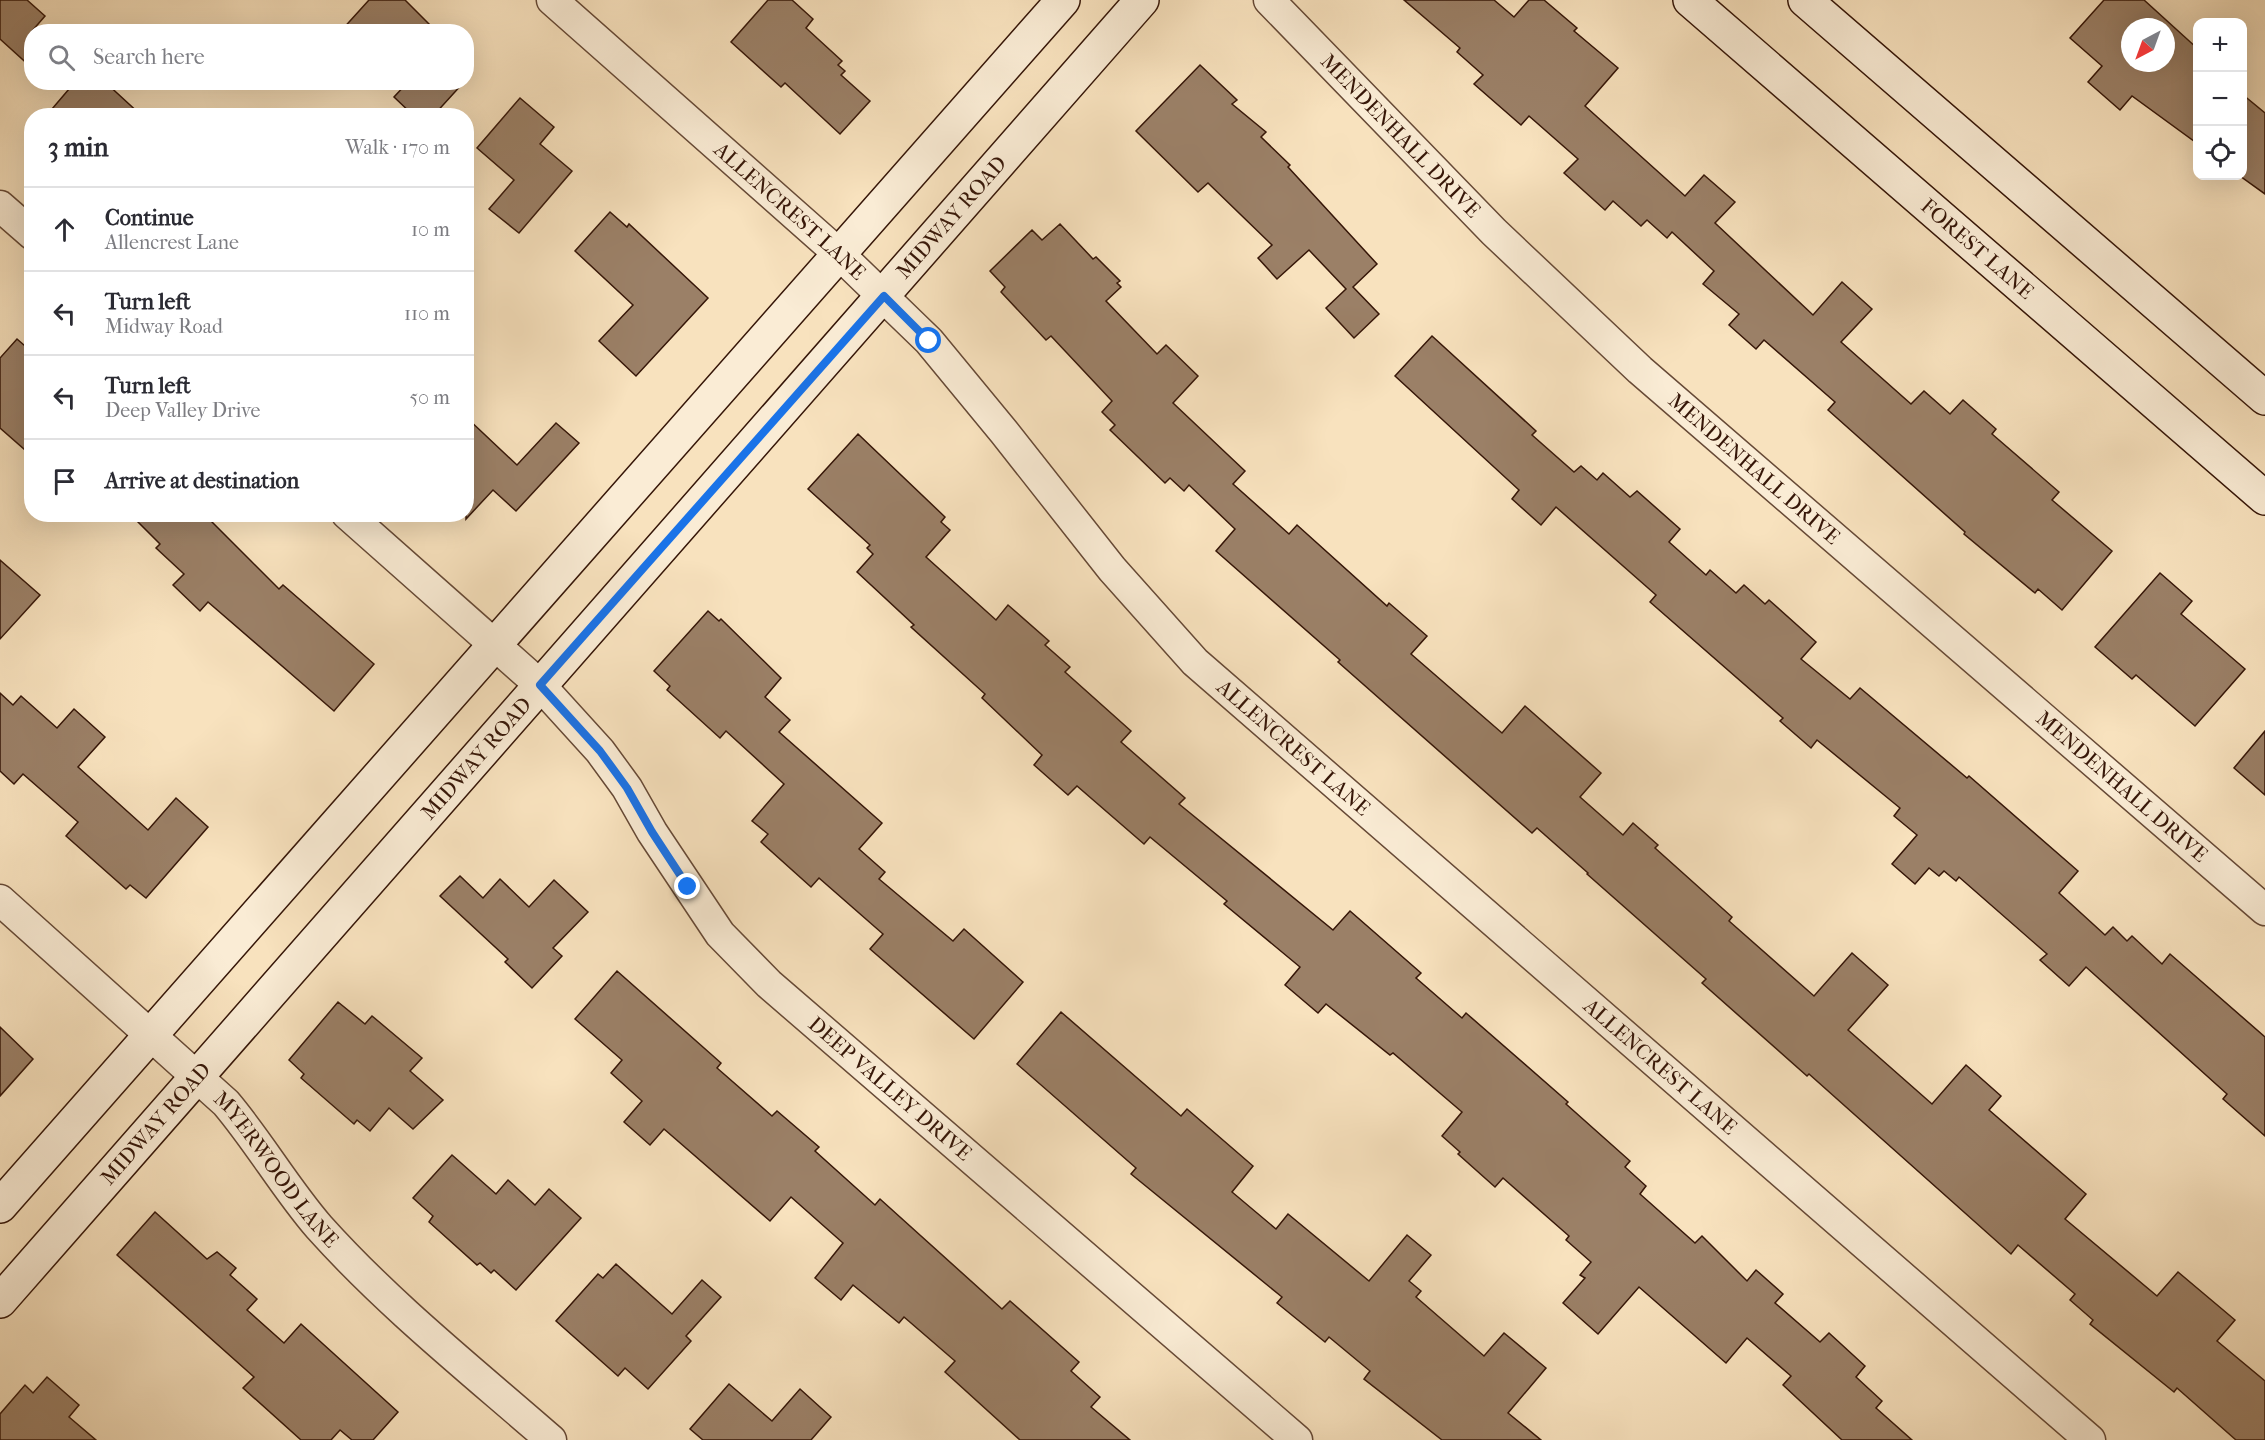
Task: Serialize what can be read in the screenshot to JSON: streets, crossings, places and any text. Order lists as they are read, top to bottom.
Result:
{
  "streets": {
    "main road": ["MIDWAY ROAD", "FOREST LANE"],
    "street": [
      "MENDENHALL DRIVE",
      "ALLENCREST LANE",
      "DEEP VALLEY DRIVE",
      "MYERWOOD LANE"
    ]
  },
  "crossings": [
    ["ALLENCREST LANE", "MIDWAY ROAD"],
    ["MIDWAY ROAD", "DEEP VALLEY DRIVE"],
    ["MIDWAY ROAD", "MYERWOOD LANE"]
  ],
  "north": "bottom left",
  "page": {
    "map_buttons": ["+", "−"],
    "search": "Search here",
    "heading": ["3 min", "Walk · 170 m"],
    "list": [
      ["Continue", "Allencrest Lane", "10 m"],
      ["Turn left", "Midway Road", "110 m"],
      ["Turn left", "Deep Valley Drive", "50 m"],
      "Arrive at destination"
    ]
  }
}
